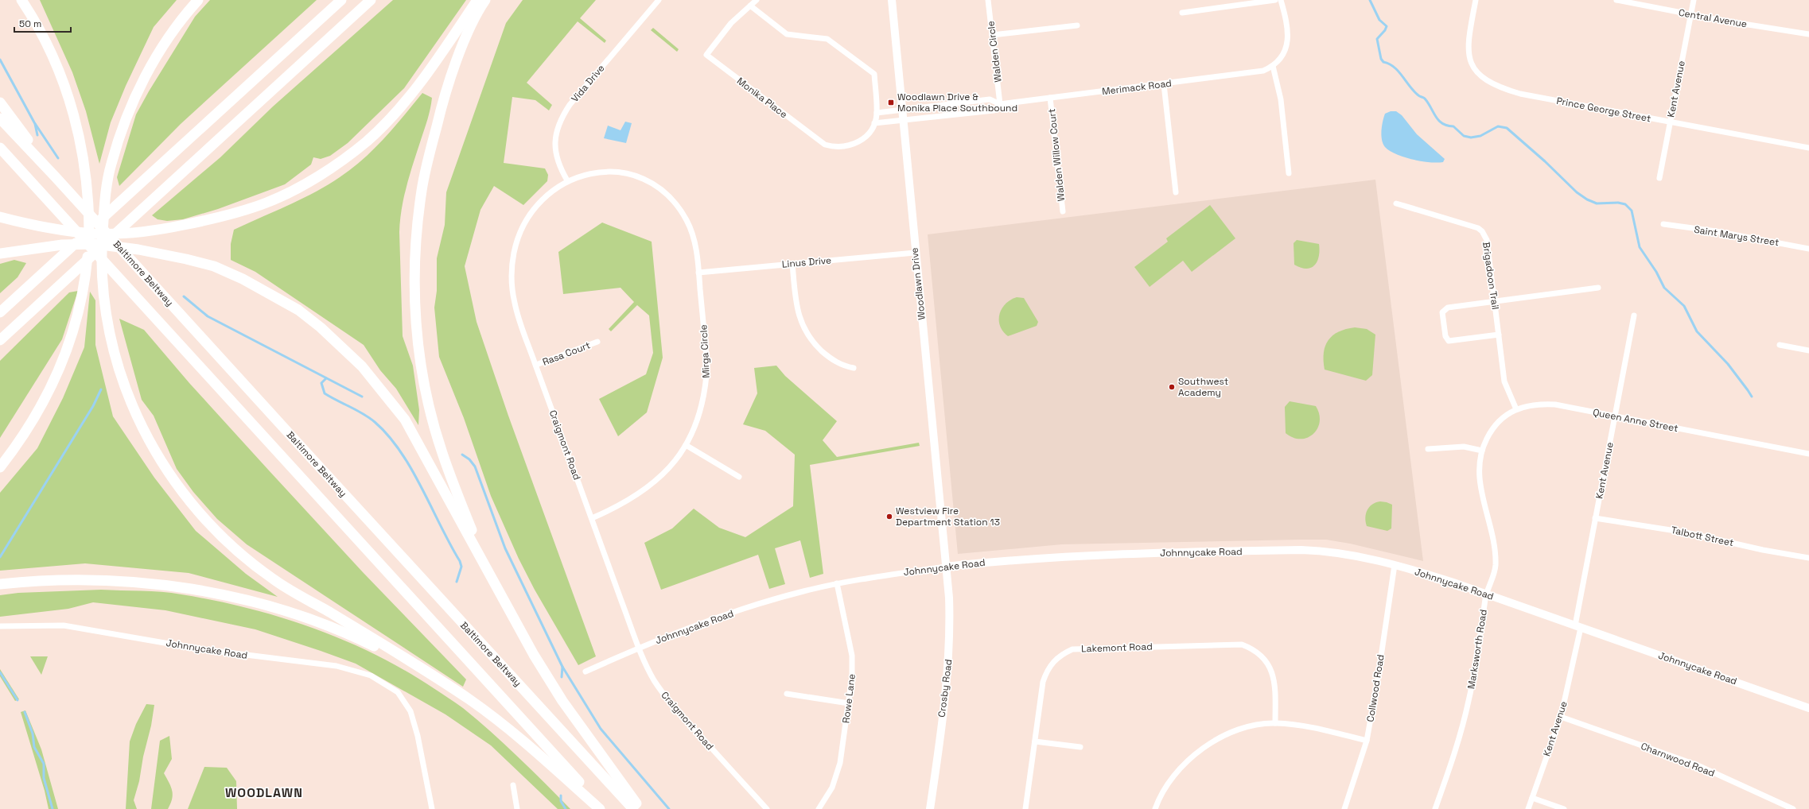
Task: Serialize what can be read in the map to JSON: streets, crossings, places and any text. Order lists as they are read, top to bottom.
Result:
{
  "streets": {
    "highway": ["Baltimore Beltway"],
    "main road": ["Woodlawn Drive", "Johnnycake Road", "Crosby Road"],
    "street": [
      "Central Avenue",
      "Walden Circle",
      "Vida Drive",
      "Merimack Road",
      "Kent Avenue",
      "Monika Place",
      "Prince George Street",
      "Walden Willow Court",
      "Saint Marys Street",
      "Linus Drive",
      "Brigadoon Trail",
      "Mirga Circle",
      "Rasa Court",
      "Queen Anne Street",
      "Craigmont Road",
      "Talbott Street",
      "Lakemont Road",
      "Marksworth Road",
      "Collwood Road",
      "Rowe Lane",
      "Charnwood Road"
    ]
  },
  "crossings": [
    ["Central Avenue", "Kent Avenue"],
    ["Walden Circle", "Merimack Road"],
    ["Vida Drive", "Craigmont Road"],
    ["Merimack Road", "Monika Place"],
    ["Merimack Road", "Walden Willow Court"],
    ["Merimack Road", "Woodlawn Drive"],
    ["Kent Avenue", "Prince George Street"],
    ["Kent Avenue", "Queen Anne Street"],
    ["Kent Avenue", "Talbott Street"],
    ["Kent Avenue", "Johnnycake Road"],
    ["Kent Avenue", "Charnwood Road"],
    ["Linus Drive", "Woodlawn Drive"],
    ["Linus Drive", "Mirga Circle"],
    ["Brigadoon Trail", "Queen Anne Street"],
    ["Woodlawn Drive", "Johnnycake Road"],
    ["Woodlawn Drive", "Crosby Road"],
    ["Mirga Circle", "Craigmont Road"],
    ["Rasa Court", "Craigmont Road"],
    ["Queen Anne Street", "Marksworth Road"],
    ["Craigmont Road", "Johnnycake Road"],
    ["Johnnycake Road", "Marksworth Road"],
    ["Johnnycake Road", "Crosby Road"],
    ["Johnnycake Road", "Collwood Road"],
    ["Johnnycake Road", "Rowe Lane"]
  ],
  "districts": ["WOODLAWN"],
  "places": {
    "transit": ["Woodlawn Drive & Monika Place Southbound"],
    "other": ["Southwest Academy", "Westview Fire Department Station 13"]
  },
  "scale_bar": "50 m"
}
